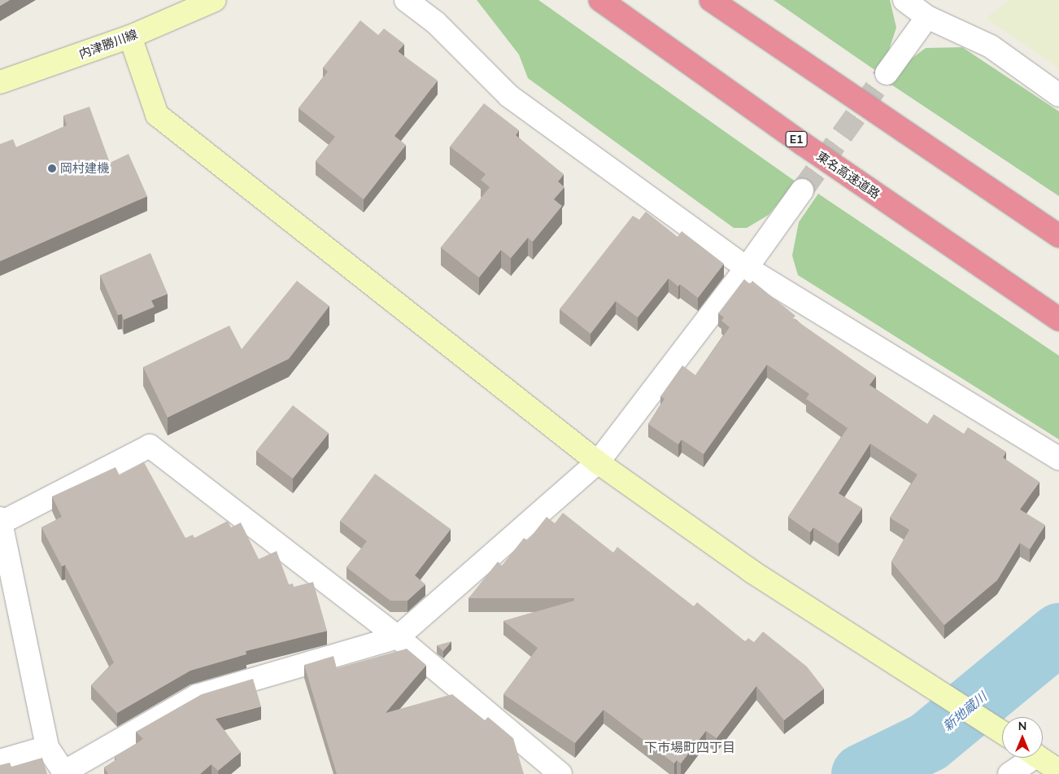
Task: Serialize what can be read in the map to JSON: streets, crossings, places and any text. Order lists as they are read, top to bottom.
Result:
{
  "streets": {
    "highway": ["E1", "東名高速道路"],
    "street": ["内津勝川線"]
  },
  "districts": ["下市場町四丁目"],
  "water": ["新地蔵川"],
  "places": ["岡村建機"],
  "north": "top"
}
